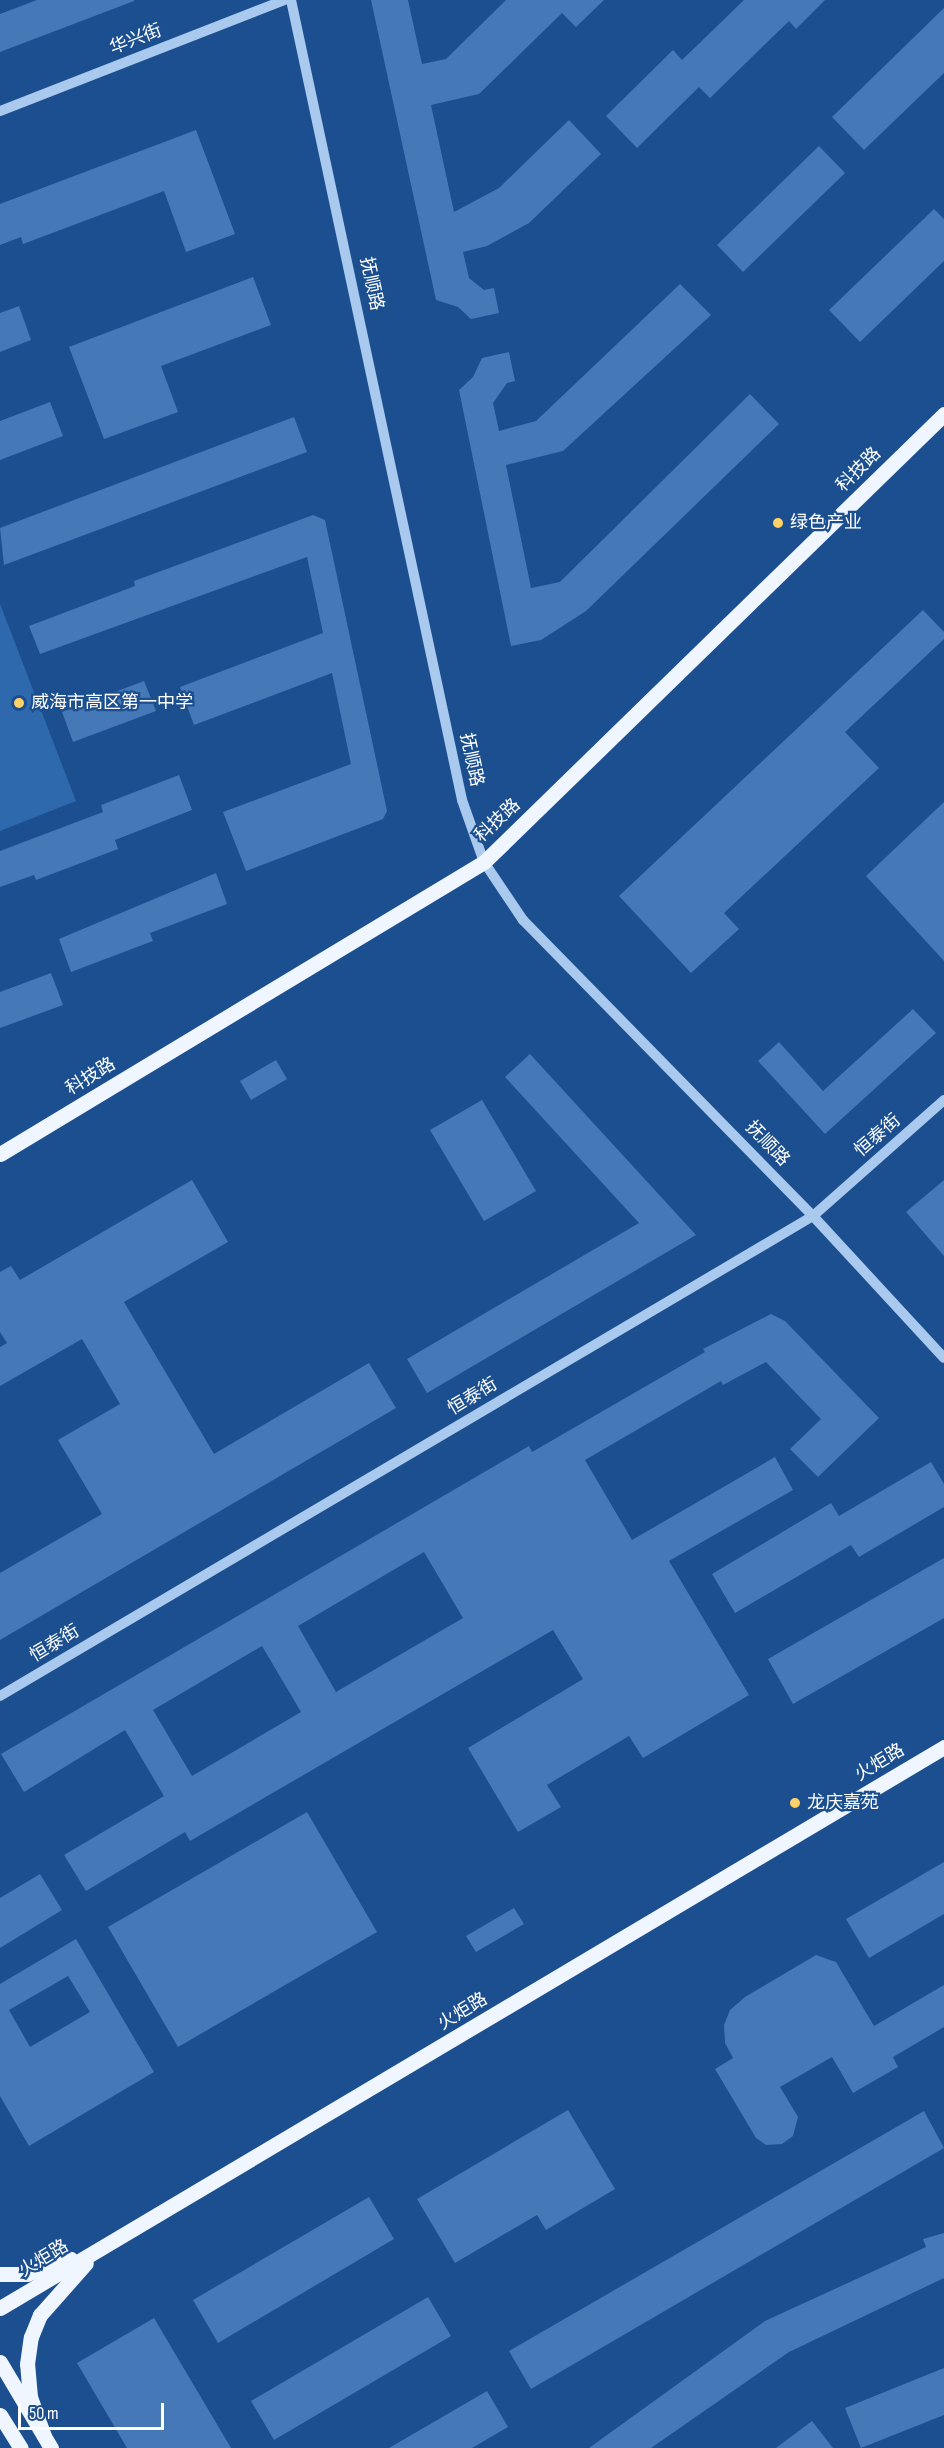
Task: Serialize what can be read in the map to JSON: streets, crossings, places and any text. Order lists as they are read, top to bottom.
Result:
{
  "streets": {
    "main road": ["科技路", "火炬路"],
    "street": ["华兴街", "抚顺路", "恒泰街"]
  },
  "crossings": [
    ["抚顺路", "科技路"],
    ["抚顺路", "恒泰街"]
  ],
  "places": ["绿色产业", "威海市高区第一中学", "龙庆嘉苑"],
  "scale_bar": "50 m"
}
